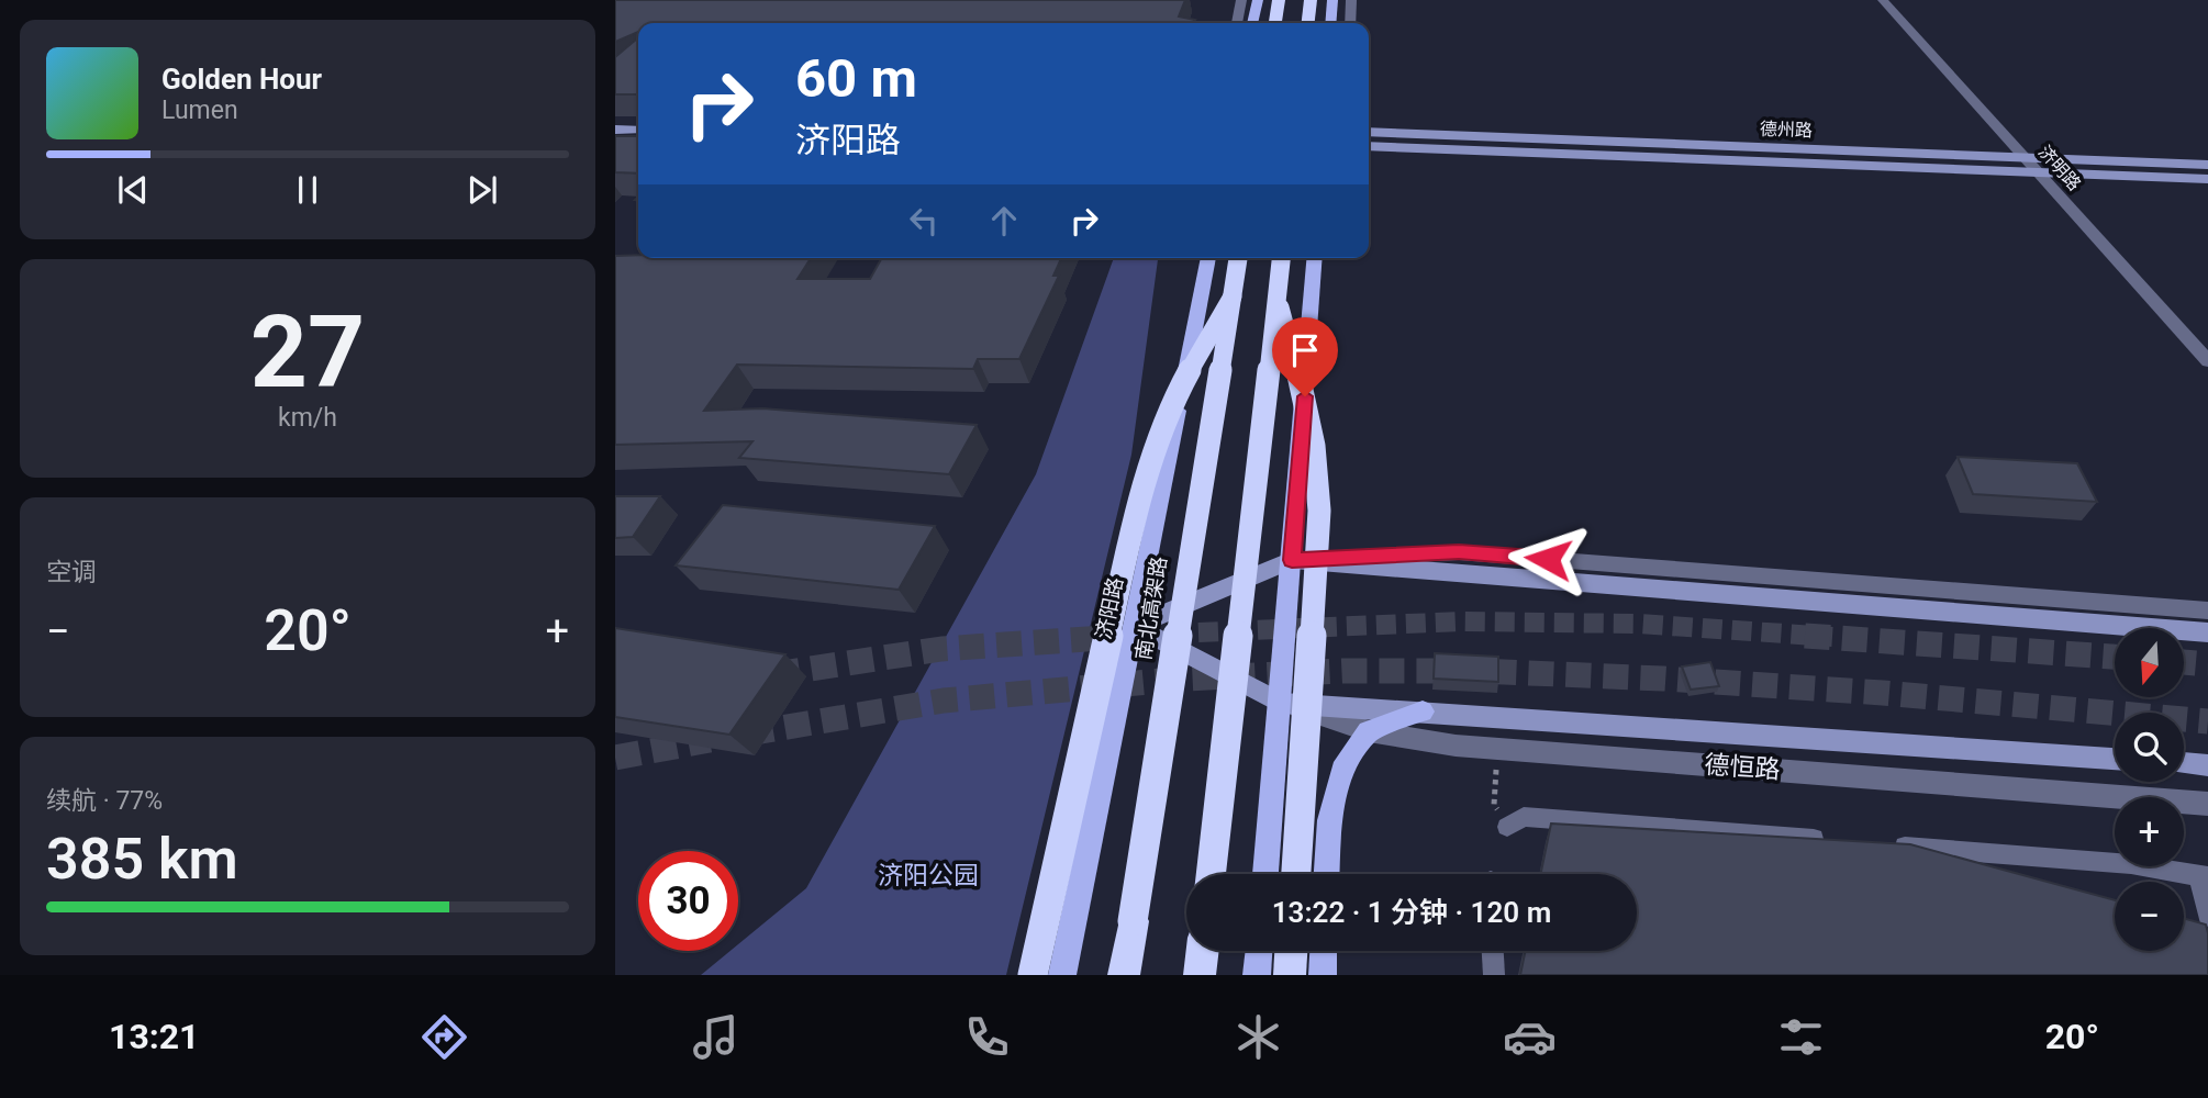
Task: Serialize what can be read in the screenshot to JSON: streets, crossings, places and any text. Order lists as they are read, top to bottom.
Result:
{
  "streets": {
    "highway": ["南北高架路"],
    "main road": ["济阳路"],
    "street": ["德州路", "济明路", "德恒路"]
  },
  "crossings": [
    ["德州路", "济明路"]
  ],
  "parks": ["济阳公园"],
  "north": "bottom",
  "page": {
    "turn": ["60 m", "济阳路"],
    "song": ["Golden Hour", "Lumen"],
    "tile": [
      ["27", "km/h"],
      "空调",
      ["续航 · 77%", "385 km"]
    ],
    "heat": ["−", "20°", "+"],
    "map_buttons": ["+", "−"],
    "limit": "30",
    "trip": "13:22 · 1 分钟 · 120 m",
    "tabs": ["13:21", "20°"]
  }
}
